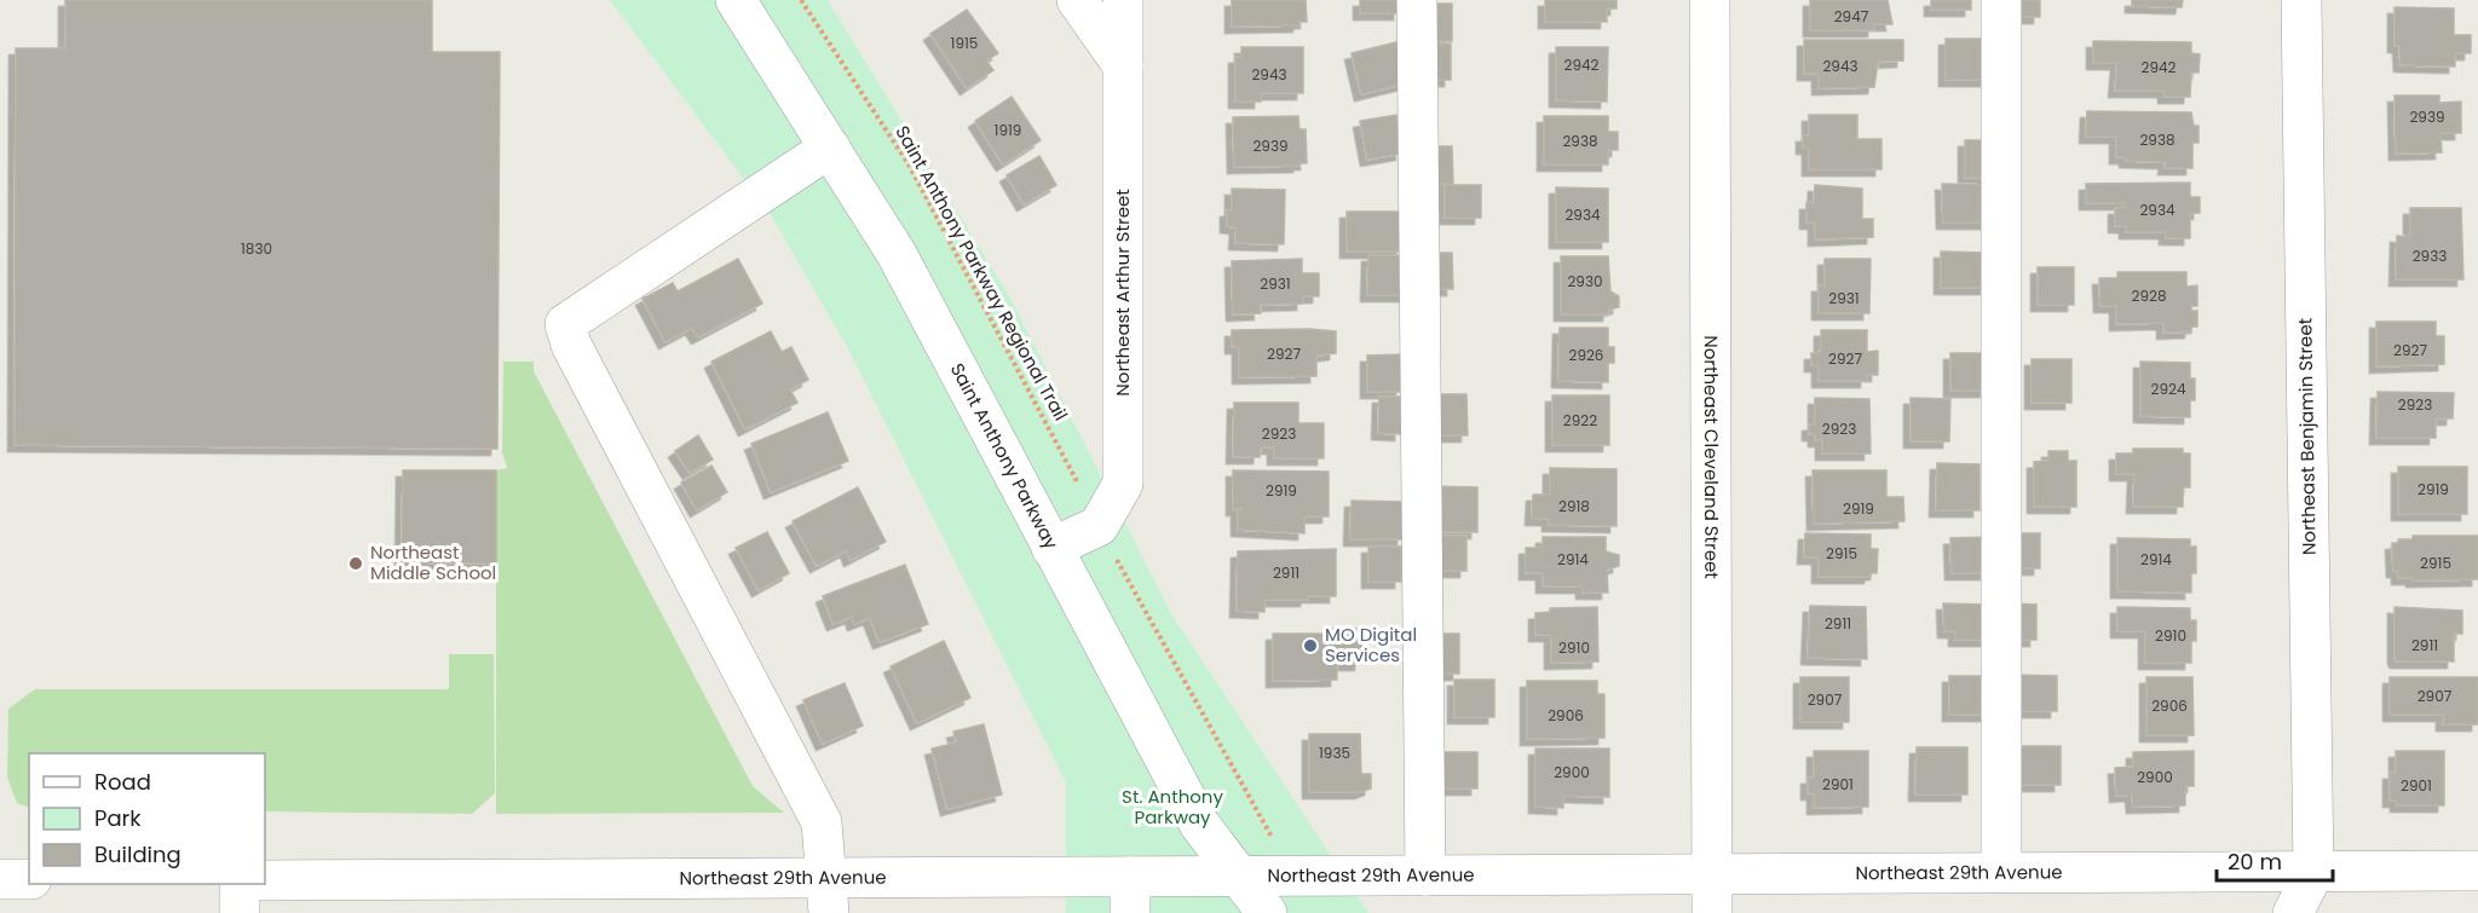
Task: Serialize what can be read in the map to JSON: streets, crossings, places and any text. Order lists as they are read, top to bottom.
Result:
{
  "streets": {
    "street": [
      "Northeast Arthur Street",
      "Northeast Benjamin Street",
      "Saint Anthony Parkway",
      "Northeast Cleveland Street",
      "Northeast 29th Avenue"
    ],
    "path": ["Saint Anthony Parkway Regional Trail"]
  },
  "crossings": [
    ["Northeast Arthur Street", "Saint Anthony Parkway"],
    ["Northeast Benjamin Street", "Northeast 29th Avenue"],
    ["Saint Anthony Parkway", "Northeast 29th Avenue"],
    ["Northeast Cleveland Street", "Northeast 29th Avenue"]
  ],
  "parks": ["St. Anthony Parkway"],
  "places": ["Northeast Middle School", "MO Digital Services"],
  "house_numbers": [
    "2947",
    "1915",
    "2942",
    "2943",
    "2942",
    "2943",
    "2939",
    "1919",
    "2938",
    "2938",
    "2939",
    "2934",
    "2934",
    "1830",
    "2933",
    "2930",
    "2931",
    "2928",
    "2931",
    "2927",
    "2927",
    "2926",
    "2927",
    "2924",
    "2923",
    "2922",
    "2923",
    "2923",
    "2919",
    "2919",
    "2918",
    "2919",
    "2915",
    "2914",
    "2914",
    "2915",
    "2911",
    "2911",
    "2910",
    "2911",
    "2910",
    "2907",
    "2907",
    "2906",
    "2906",
    "1935",
    "2900",
    "2900",
    "2901",
    "2901"
  ],
  "legend": ["Road", "Park", "Building"],
  "scale_bar": "20 m"
}
